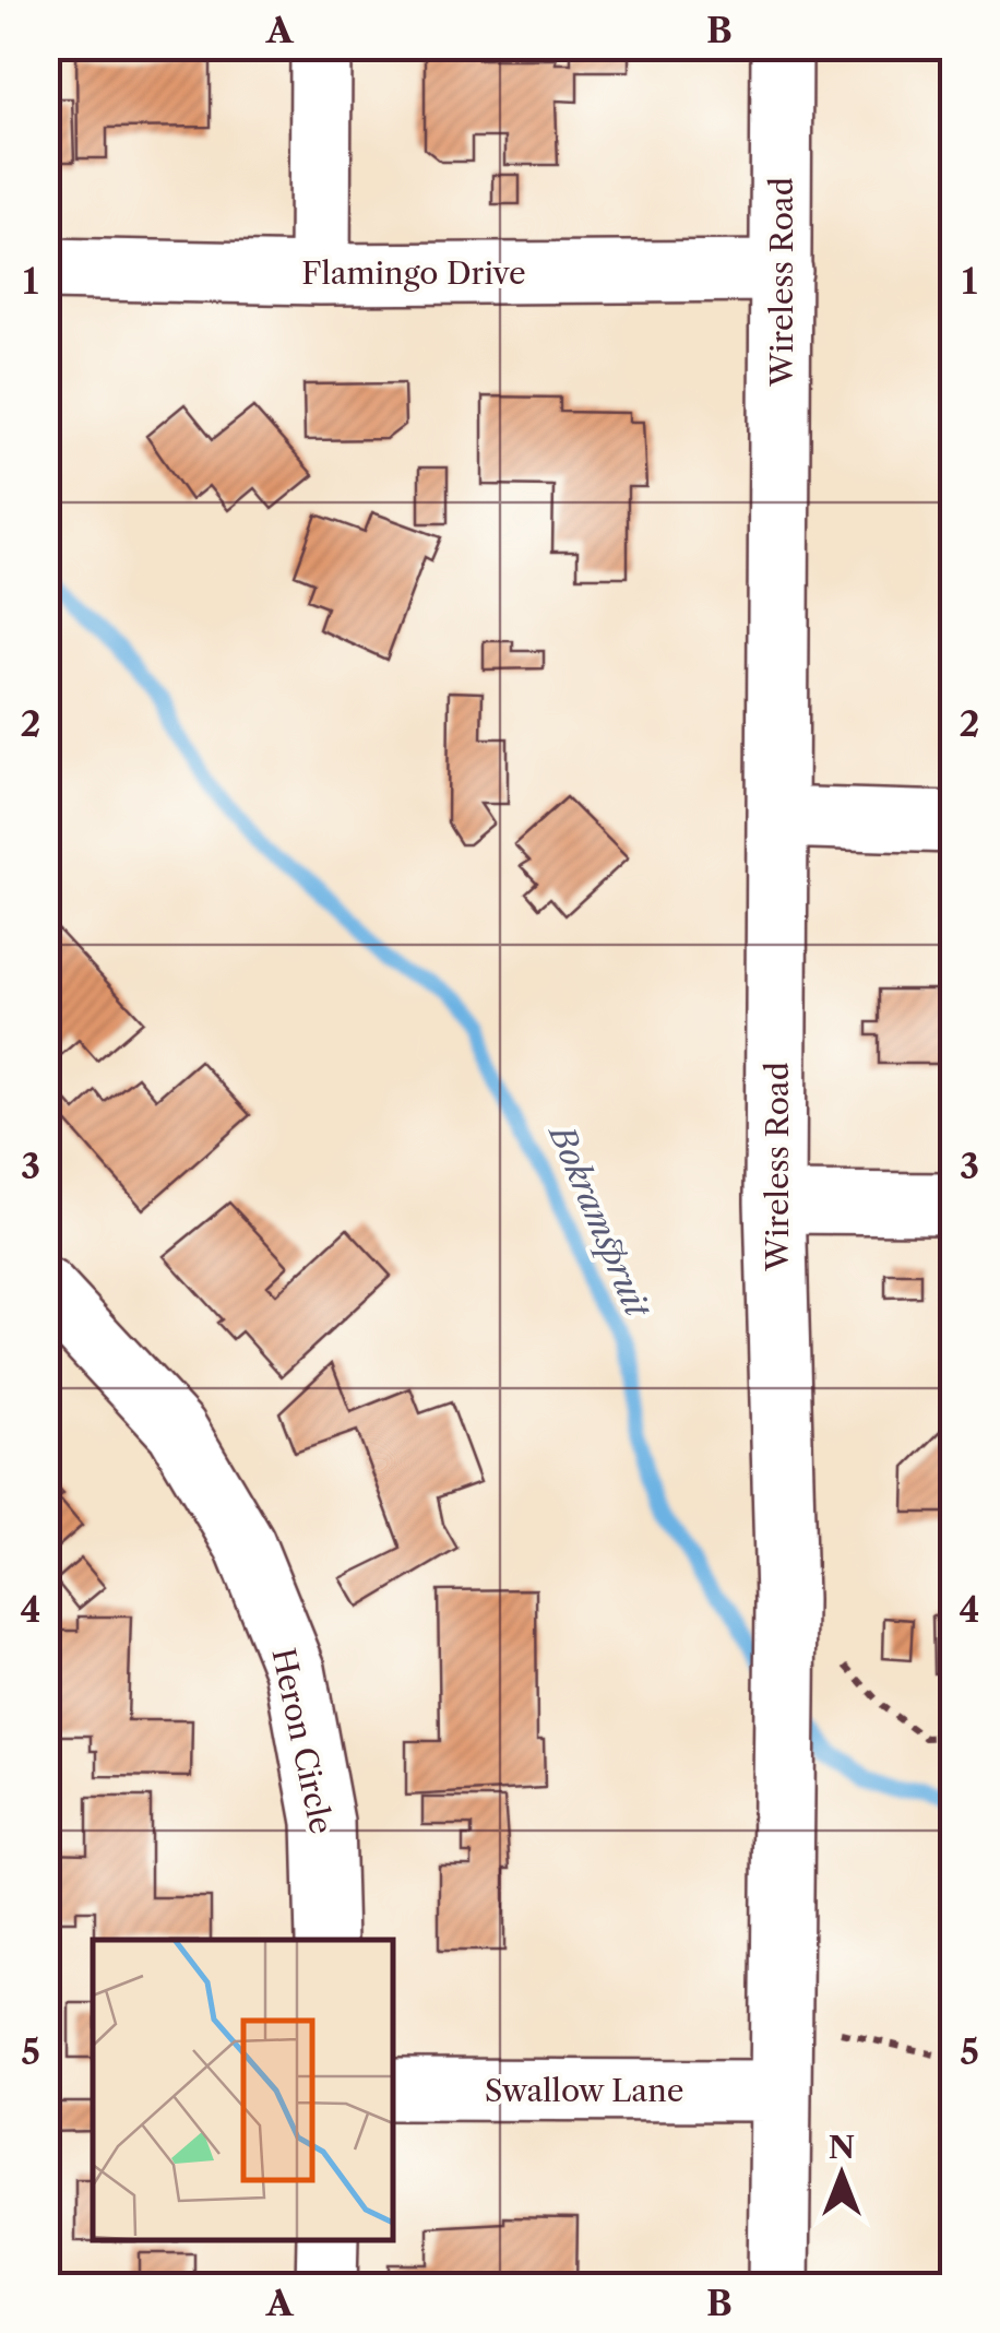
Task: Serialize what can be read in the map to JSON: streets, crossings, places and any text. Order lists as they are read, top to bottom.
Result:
{
  "streets": {
    "street": [
      "Flamingo Drive",
      "Wireless Road",
      "Heron Circle",
      "Swallow Lane"
    ]
  },
  "crossings": [
    ["Flamingo Drive", "Wireless Road"],
    ["Wireless Road", "Swallow Lane"]
  ],
  "water": ["Bokramspruit"],
  "north": "top",
  "grid": {
    "columns": ["A", "B"],
    "rows": [
      "1",
      "2",
      "3",
      "4",
      "5"
    ]
  }
}
